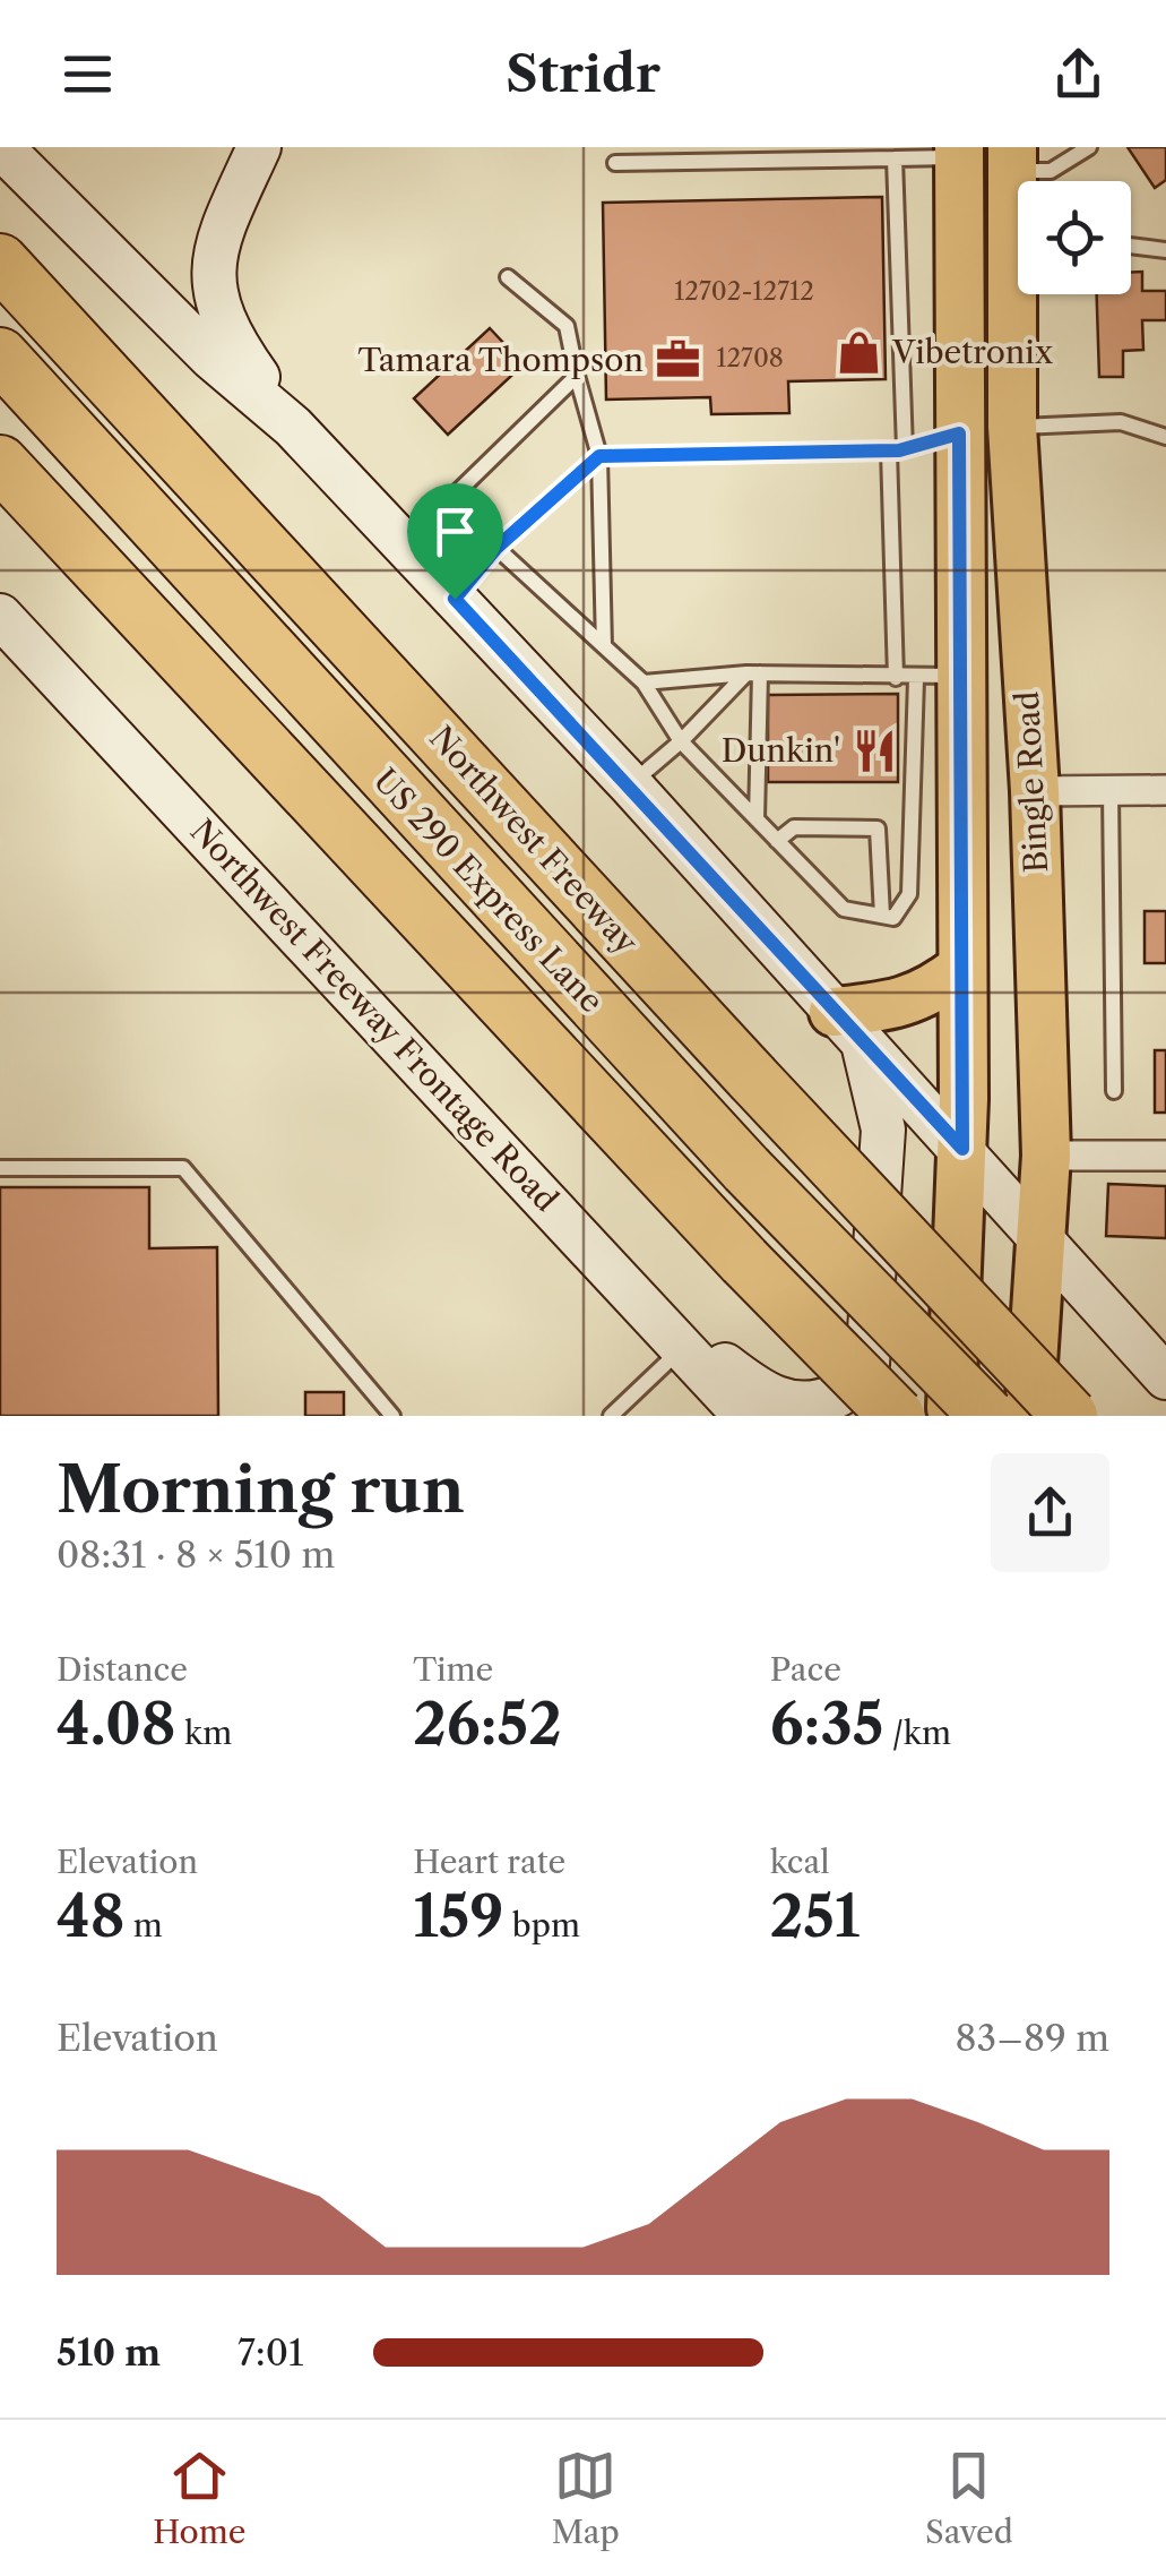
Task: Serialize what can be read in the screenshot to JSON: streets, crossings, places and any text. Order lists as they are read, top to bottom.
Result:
{
  "streets": {
    "highway": ["Northwest Freeway", "US 290 Express Lane"],
    "main road": ["Bingle Road", "Northwest Freeway Frontage Road"]
  },
  "places": {
    "shop": ["Vibetronix"],
    "office": ["Tamara Thompson"],
    "restaurant": ["Dunkin'"]
  },
  "house_numbers": ["12702-12712", "12708"],
  "page": {
    "header": "Stridr",
    "heading": ["Morning run", "08:31 · 8 × 510 m"],
    "stats": [
      ["Distance", "4.08 km"],
      ["Time", "26:52"],
      ["Pace", "6:35 /km"],
      ["Elevation", "48 m"],
      ["Heart rate", "159 bpm"],
      ["kcal", "251"]
    ],
    "chart": ["Elevation", "83–89 m"],
    "list": [
      {
        "name": "510 m",
        "note": "7:01"
      }
    ],
    "tabs": ["Home", "Map", "Saved"]
  }
}
